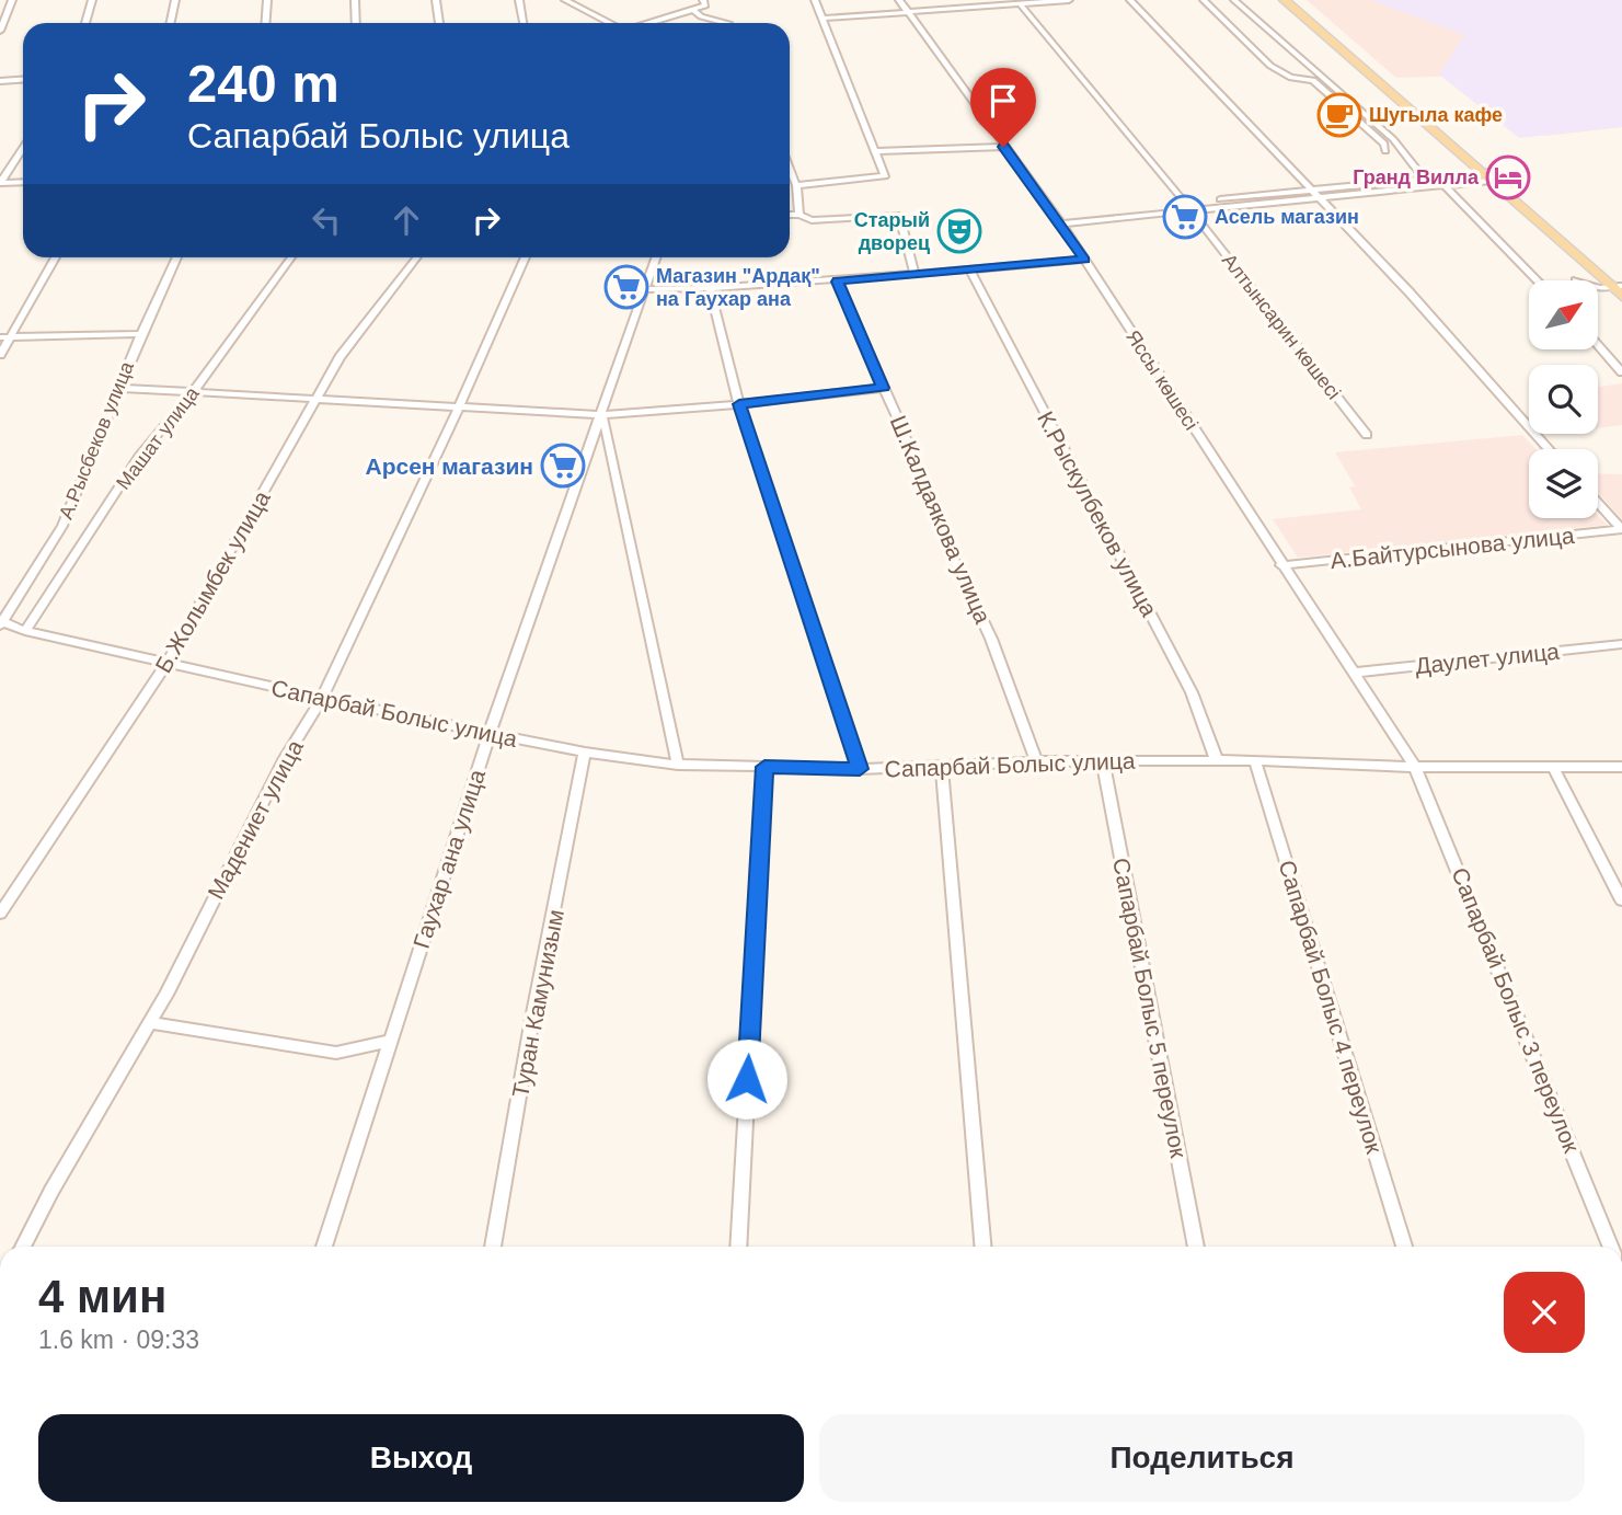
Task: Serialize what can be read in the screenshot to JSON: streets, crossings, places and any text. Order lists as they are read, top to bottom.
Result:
{
  "streets": {
    "street": [
      "Алтынсарин көшесі",
      "Яссы көшесі",
      "Машат улица",
      "А.Рысбеков улица",
      "К.Рыскулбеков улица",
      "Ш.Калдаякова улица",
      "А.Байтурсынова улица",
      "Б.Жолымбек улица",
      "Даулет улица",
      "Сапарбай Болыс улица",
      "Мадениет улица",
      "Гаухар ана улица",
      "Туран Камунизым",
      "Сапарбай Болыс 4 переулок",
      "Сапарбай Болыс 5 переулок",
      "Сапарбай Болыс 3 переулок"
    ]
  },
  "crossings": [
    ["Яссы көшесі", "А.Байтурсынова улица"],
    ["Яссы көшесі", "Даулет улица"],
    ["Яссы көшесі", "Сапарбай Болыс улица"],
    ["Яссы көшесі", "Сапарбай Болыс 3 переулок"],
    ["Машат улица", "Сапарбай Болыс улица"],
    ["А.Рысбеков улица", "Сапарбай Болыс улица"],
    ["К.Рыскулбеков улица", "Сапарбай Болыс улица"],
    ["Ш.Калдаякова улица", "Сапарбай Болыс улица"],
    ["Б.Жолымбек улица", "Сапарбай Болыс улица"],
    ["Сапарбай Болыс улица", "Мадениет улица"],
    ["Сапарбай Болыс улица", "Гаухар ана улица"],
    ["Сапарбай Болыс улица", "Туран Камунизым"],
    ["Сапарбай Болыс улица", "Сапарбай Болыс 4 переулок"],
    ["Сапарбай Болыс улица", "Сапарбай Болыс 5 переулок"],
    ["Сапарбай Болыс улица", "Сапарбай Болыс 3 переулок"]
  ],
  "places": {
    "cafe": ["Шугыла кафе"],
    "hotel": ["Гранд Вилла"],
    "supermarket": ["Асель магазин", "Магазин \"Ардақ\" на Гаухар ана", "Арсен магазин"],
    "theatre": ["Старый дворец"]
  },
  "north": "top right",
  "page": {
    "turn": ["240 m", "Сапарбай Болыс улица"],
    "heading": ["4 мин", "1.6 km · 09:33"],
    "buttons": ["Выход", "Поделиться"]
  }
}
